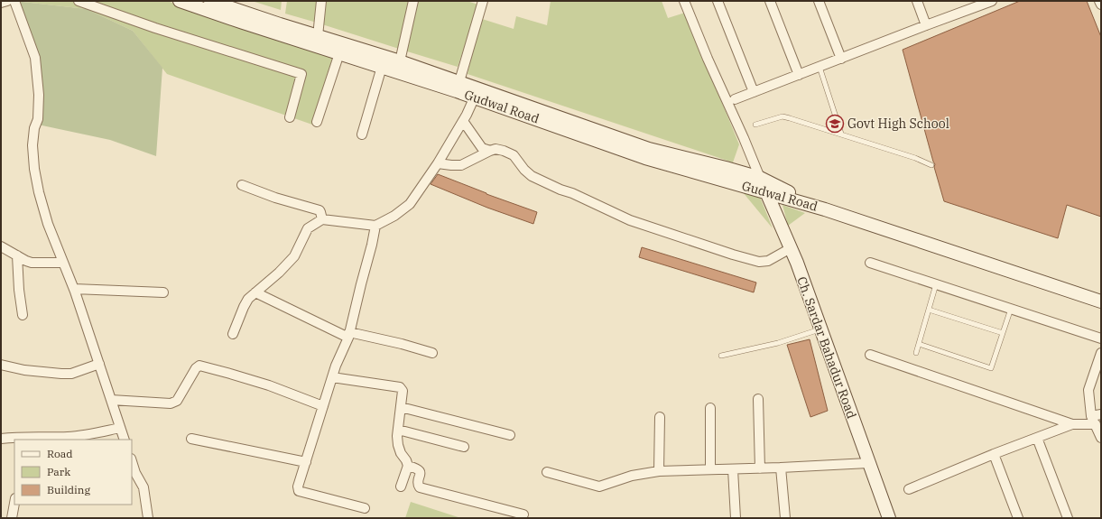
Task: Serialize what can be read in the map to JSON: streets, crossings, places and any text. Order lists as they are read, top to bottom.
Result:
{
  "streets": {
    "main road": ["Gudwal Road", "Ch. Sardar Bahadur Road"]
  },
  "crossings": [
    ["Gudwal Road", "Ch. Sardar Bahadur Road"]
  ],
  "places": {
    "school or university": ["Govt High School"]
  },
  "legend": ["Road", "Park", "Building"]
}
